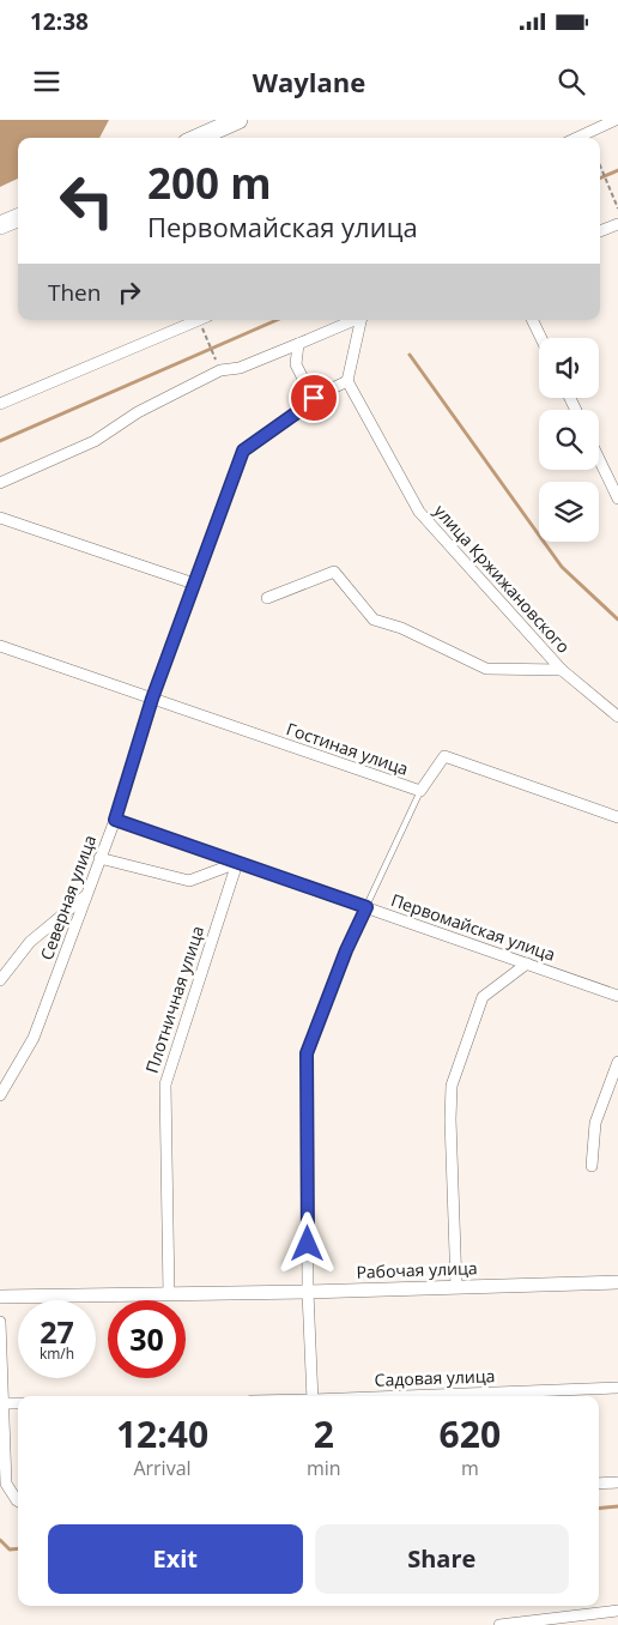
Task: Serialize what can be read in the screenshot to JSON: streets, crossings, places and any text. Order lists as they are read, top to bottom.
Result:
{
  "streets": {
    "street": [
      "улица Кржижановского",
      "Гостиная улица",
      "Северная улица",
      "Первомайская улица",
      "Плотничная улица",
      "Рабочая улица",
      "Садовая улица"
    ]
  },
  "crossings": [
    ["улица Кржижановского", "Северная улица"],
    ["Гостиная улица", "Северная улица"],
    ["Северная улица", "Первомайская улица"],
    ["Первомайская улица", "Плотничная улица"],
    ["Плотничная улица", "Рабочая улица"]
  ],
  "page": {
    "status": "12:38",
    "header": "Waylane",
    "turn": ["200 m", "Первомайская улица"],
    "then": "Then",
    "speed": "27 km/h",
    "limit": "30",
    "eta": [
      "12:40",
      "Arrival",
      "2",
      "min",
      "620",
      "m"
    ],
    "buttons": ["Exit", "Share"]
  }
}
